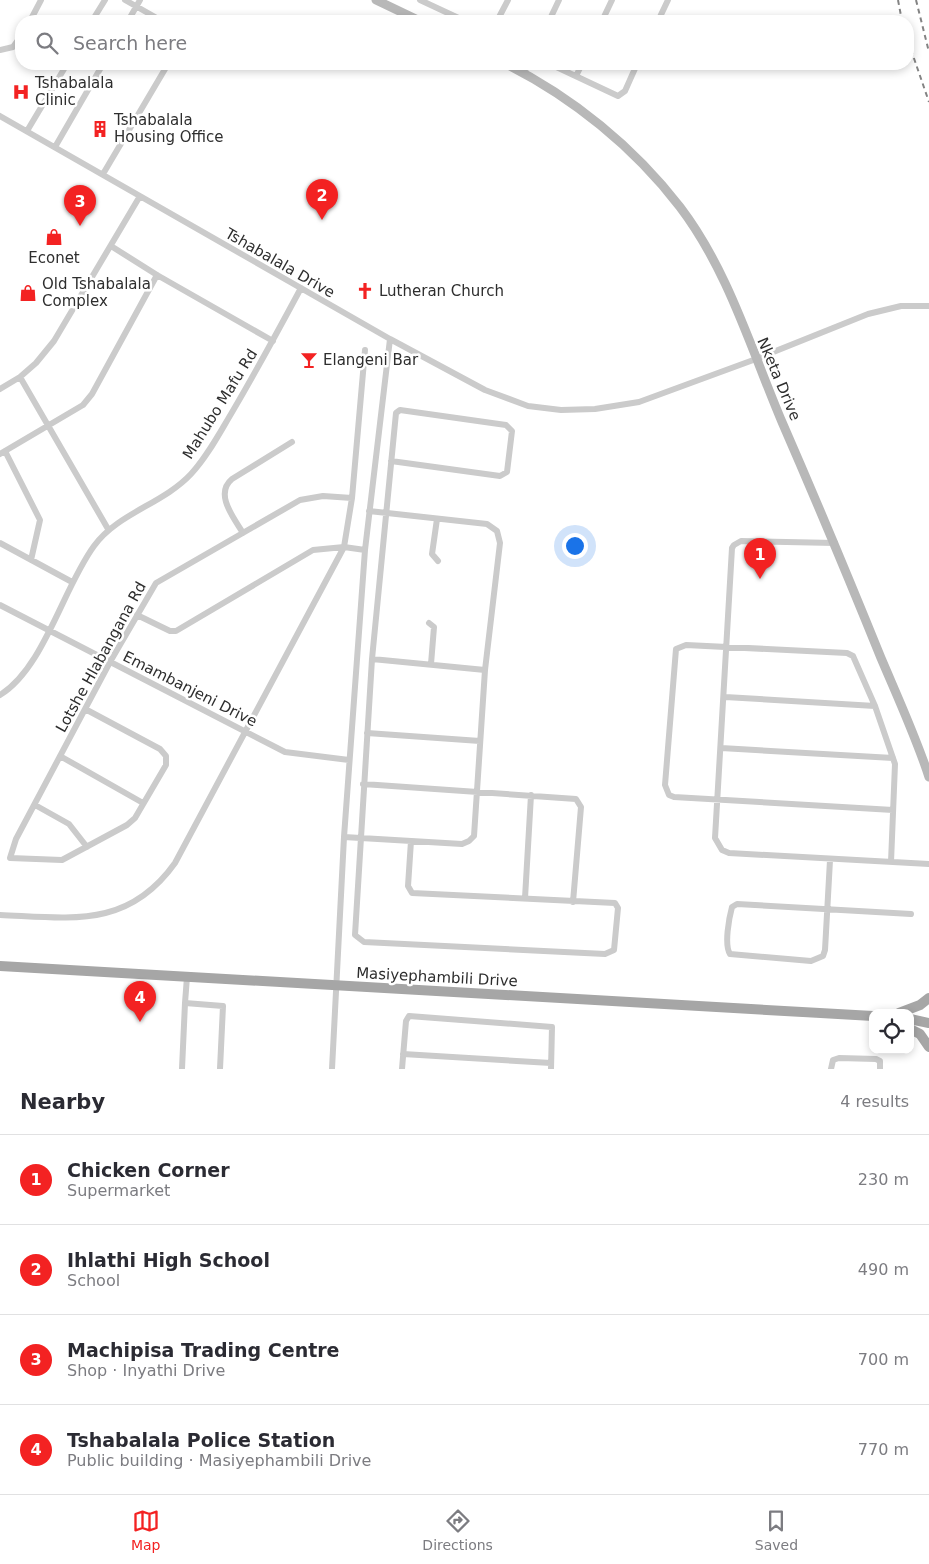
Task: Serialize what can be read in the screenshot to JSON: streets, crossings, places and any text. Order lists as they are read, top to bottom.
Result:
{
  "streets": {
    "main road": ["Masiyephambili Drive"],
    "street": [
      "Tshabalala Drive",
      "Nketa Drive",
      "Mahubo Mafu Rd",
      "Lotshe Hlabangana Rd",
      "Emambanjeni Drive"
    ]
  },
  "crossings": [
    ["Tshabalala Drive", "Nketa Drive"],
    ["Tshabalala Drive", "Mahubo Mafu Rd"],
    ["Mahubo Mafu Rd", "Emambanjeni Drive"],
    ["Lotshe Hlabangana Rd", "Emambanjeni Drive"]
  ],
  "places": {
    "hospital": ["Tshabalala Clinic"],
    "building": ["Tshabalala Housing Office"],
    "shop": ["Econet", "Old Tshabalala Complex"],
    "church": ["Lutheran Church"],
    "bar": ["Elangeni Bar"]
  },
  "page": {
    "search": "Search here",
    "pins": [
      "2",
      "3",
      "1",
      "4"
    ],
    "heading": ["Nearby", "4 results"],
    "list": [
      {
        "mark": "1",
        "name": "Chicken Corner",
        "note": "Supermarket",
        "value": "230 m"
      },
      {
        "mark": "2",
        "name": "Ihlathi High School",
        "note": "School",
        "value": "490 m"
      },
      {
        "mark": "3",
        "name": "Machipisa Trading Centre",
        "note": "Shop · Inyathi Drive",
        "value": "700 m"
      },
      {
        "mark": "4",
        "name": "Tshabalala Police Station",
        "note": "Public building · Masiyephambili Drive",
        "value": "770 m"
      }
    ],
    "nav": ["Map", "Directions", "Saved"]
  }
}
